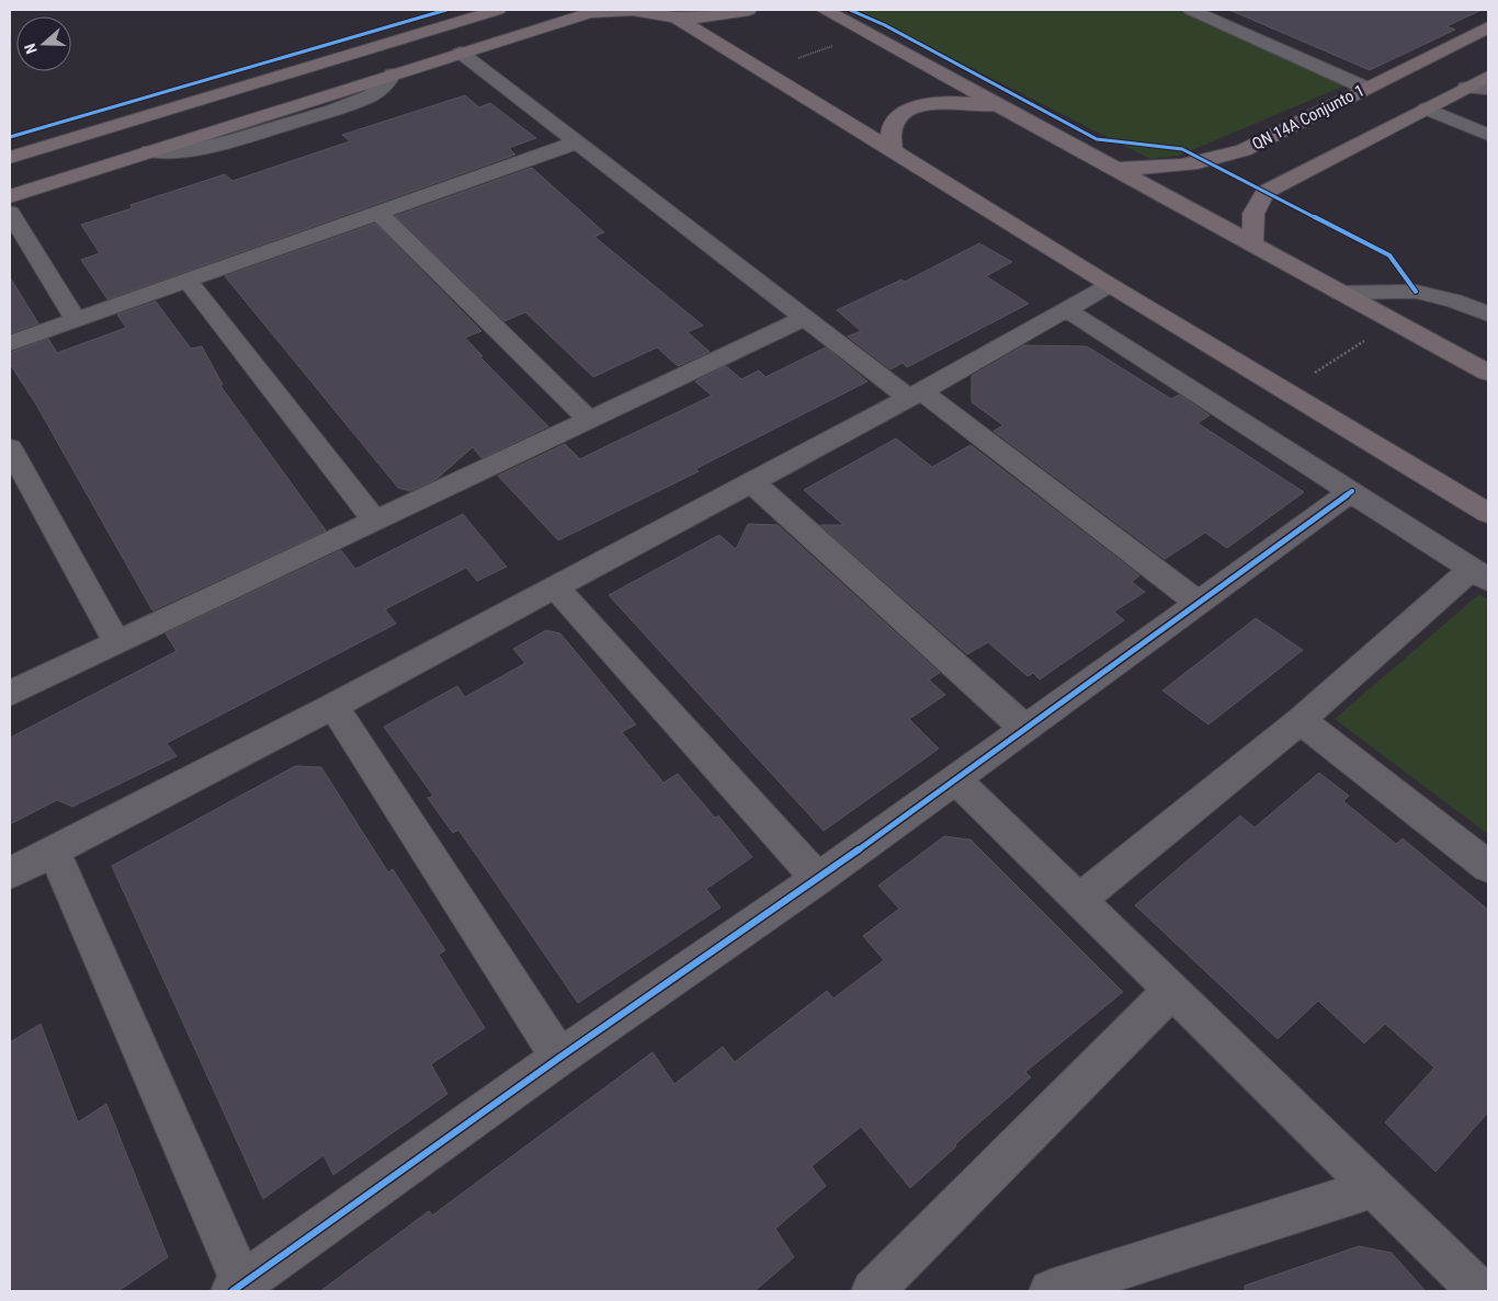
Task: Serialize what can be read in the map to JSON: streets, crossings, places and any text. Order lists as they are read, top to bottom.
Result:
{
  "streets": {
    "main road": ["QN 14A Conjunto 1"]
  },
  "north": "left"
}
